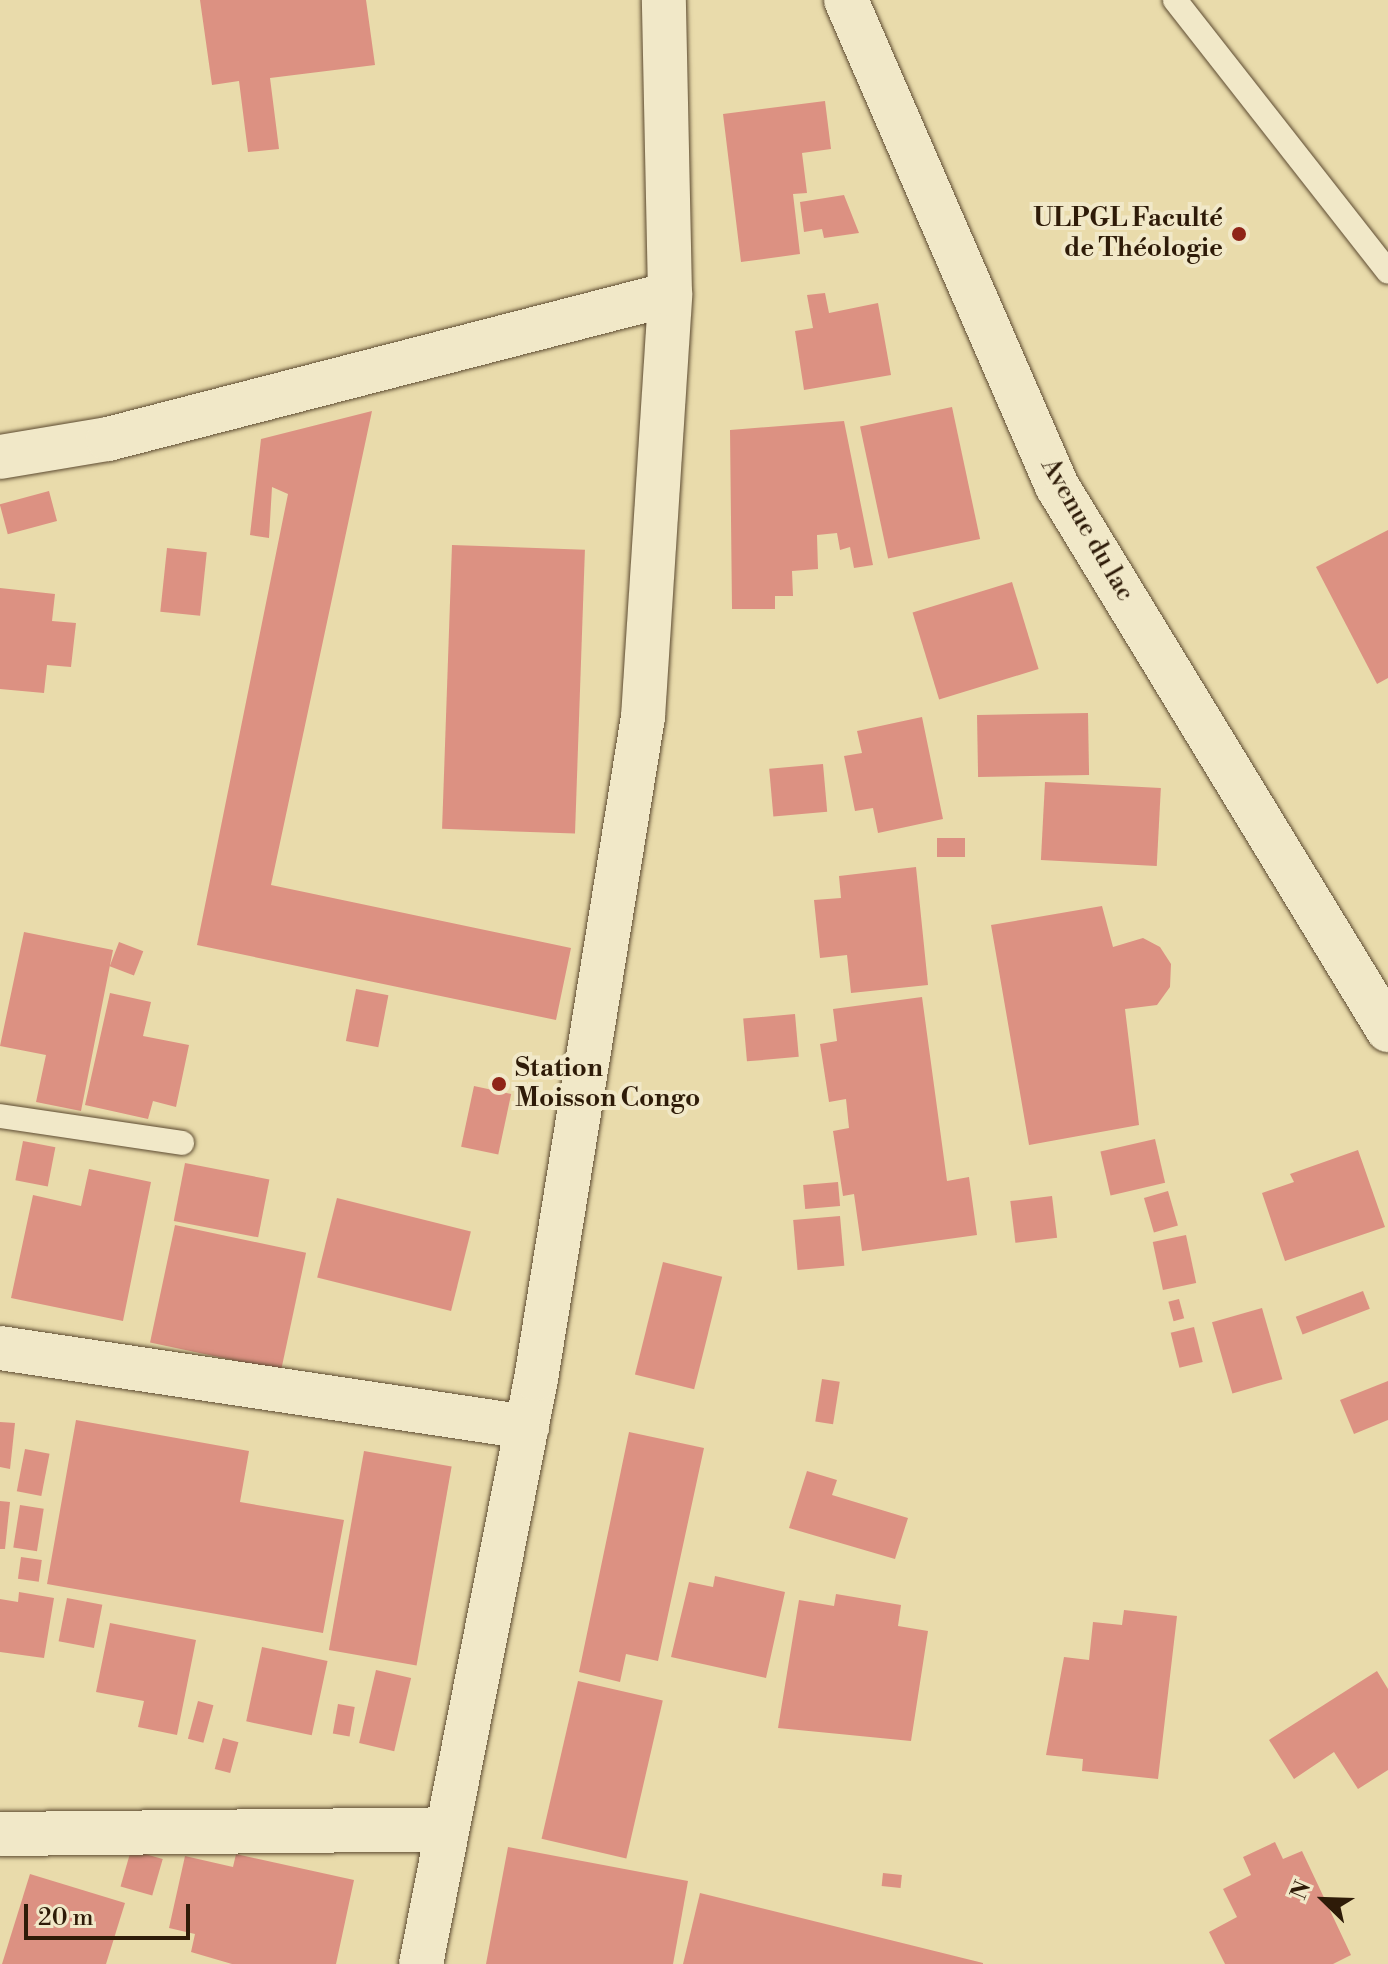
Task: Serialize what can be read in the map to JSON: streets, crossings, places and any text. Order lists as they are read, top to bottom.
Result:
{
  "streets": {
    "street": ["Avenue du lac"]
  },
  "places": ["ULPGL Faculté de Théologie", "Station Moisson Congo"],
  "scale_bar": "20 m",
  "north": "top left"
}
